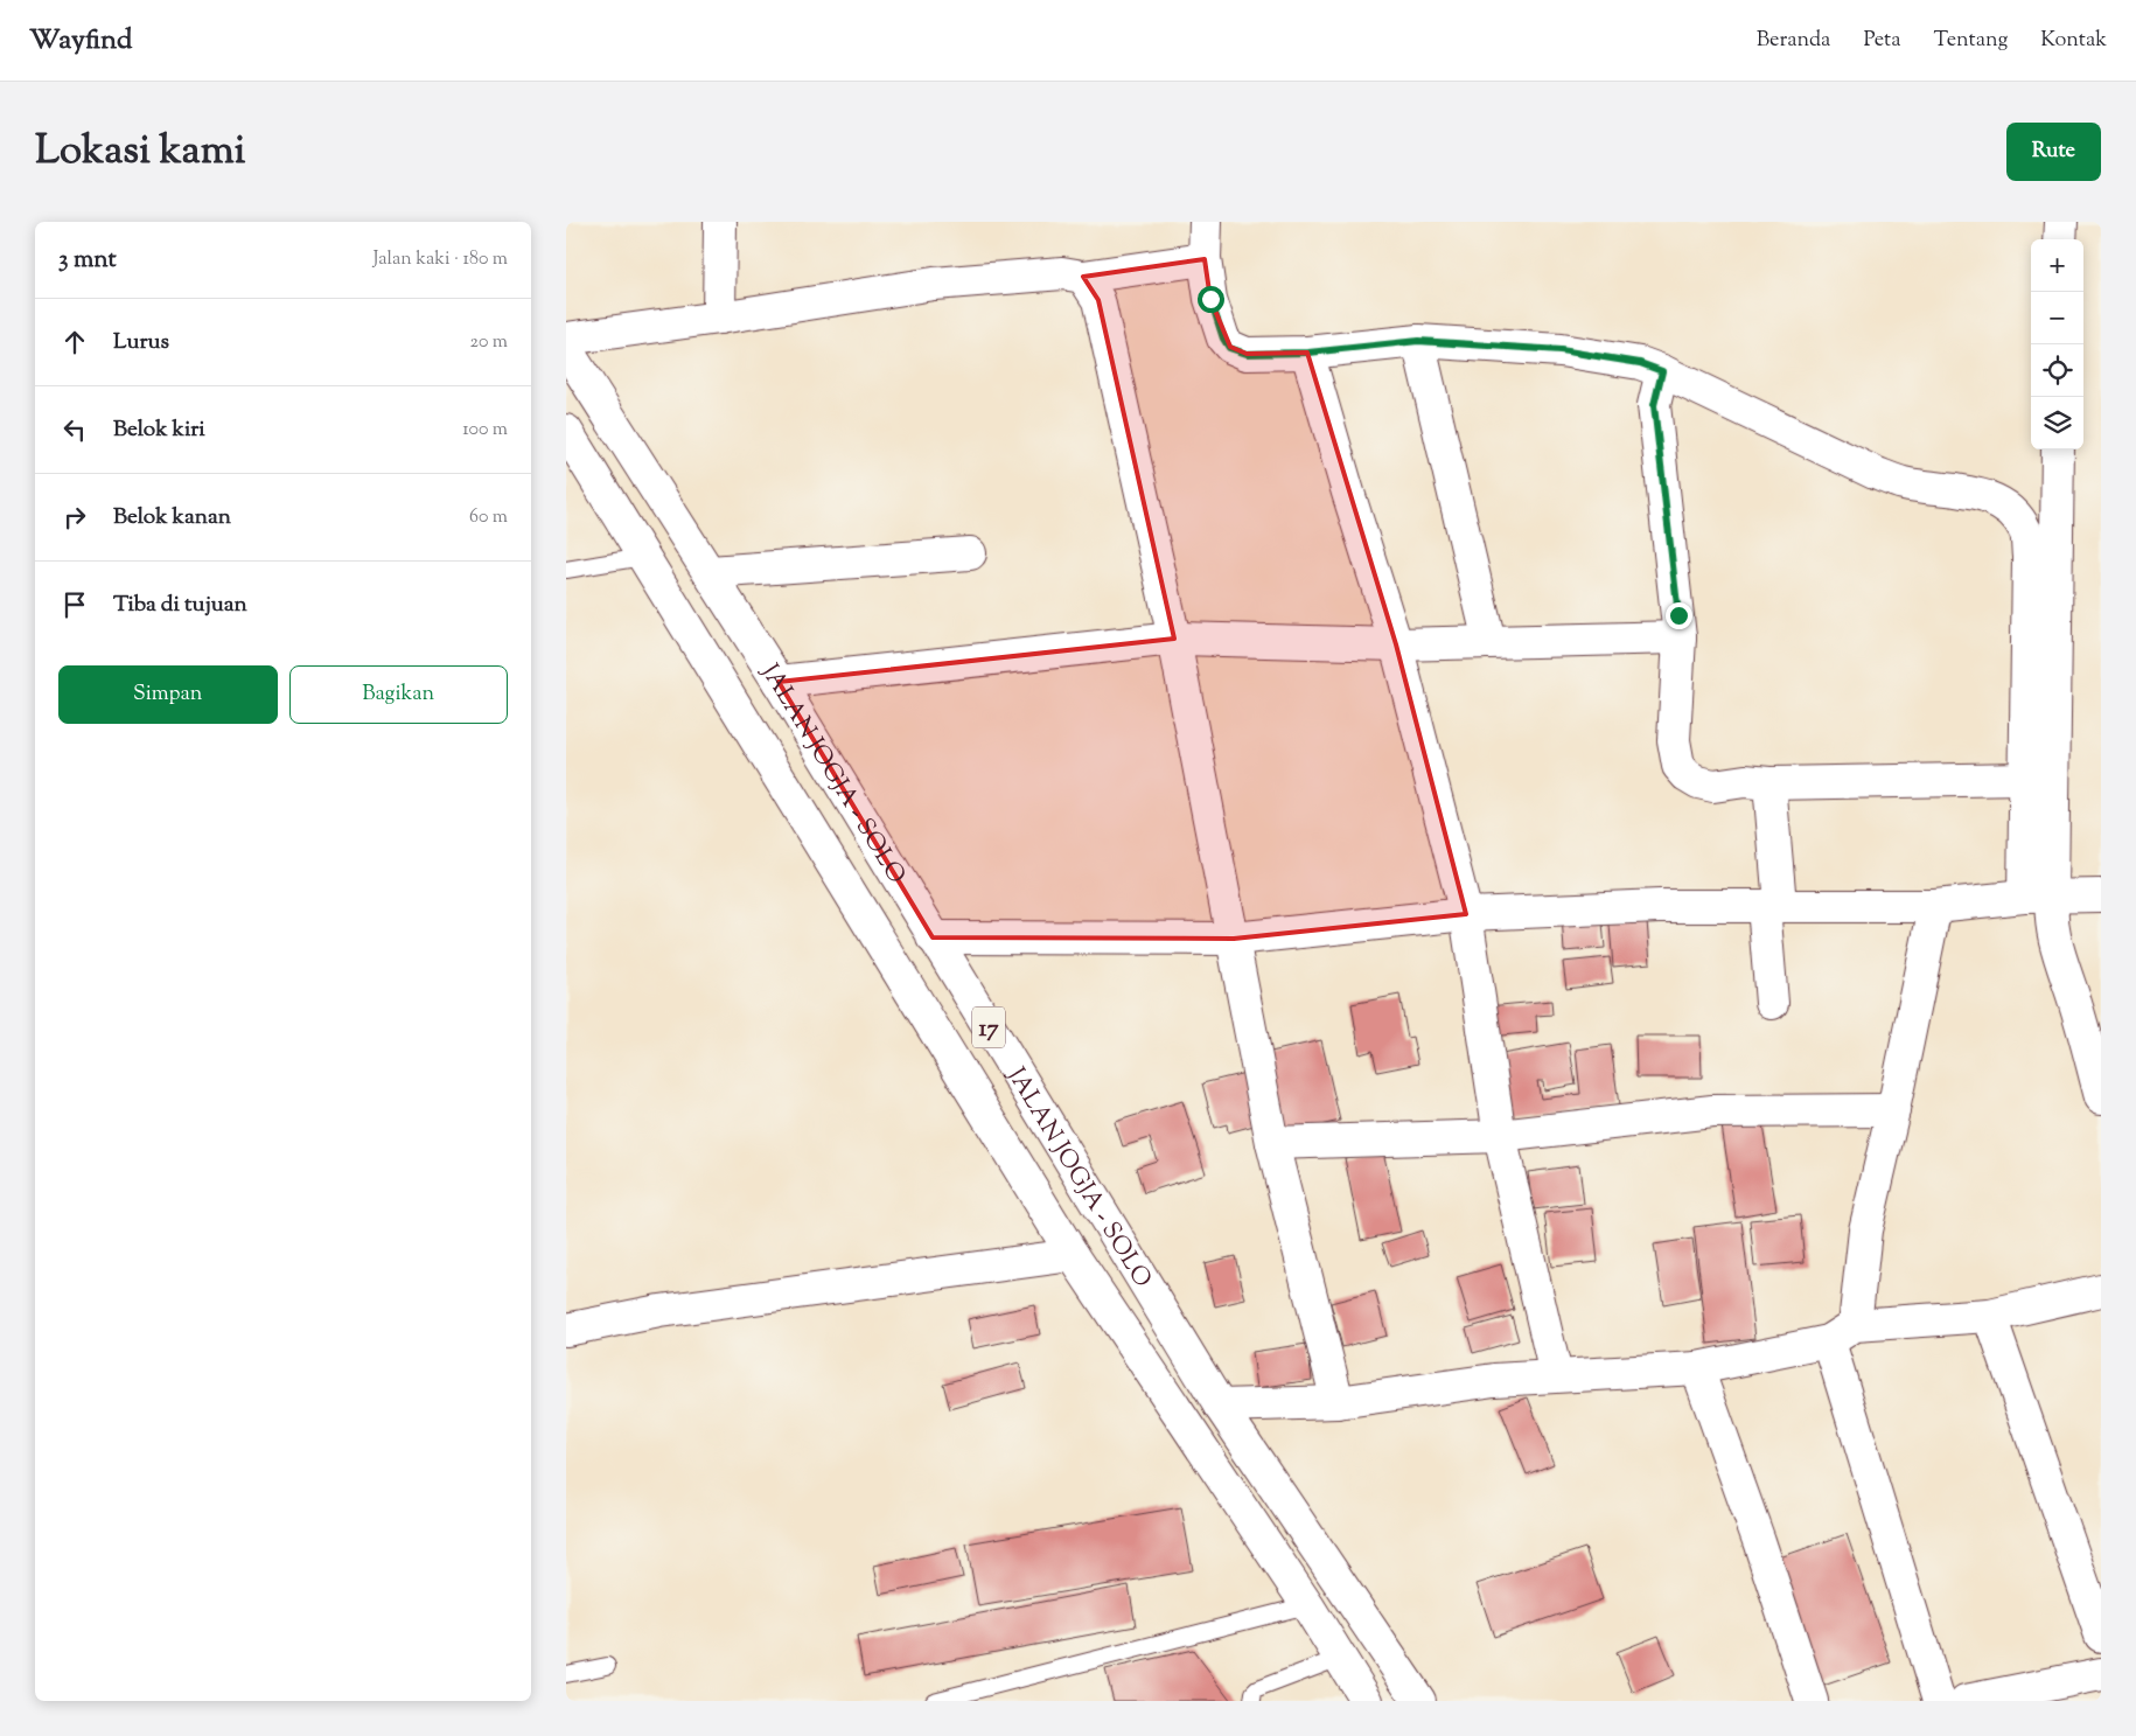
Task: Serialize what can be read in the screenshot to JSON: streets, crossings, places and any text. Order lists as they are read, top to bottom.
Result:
{
  "streets": {
    "main road": ["JALAN JOGJA - SOLO", "17"]
  },
  "page": {
    "header": "Wayfind",
    "nav": [
      "Beranda",
      "Peta",
      "Tentang",
      "Kontak"
    ],
    "title": "Lokasi kami",
    "buttons": [
      "Rute",
      ["Simpan", "Bagikan"]
    ],
    "heading": ["3 mnt", "Jalan kaki · 180 m"],
    "map_buttons": ["+", "−"],
    "list": [
      ["Lurus", "20 m"],
      ["Belok kiri", "100 m"],
      ["Belok kanan", "60 m"],
      "Tiba di tujuan"
    ]
  }
}
